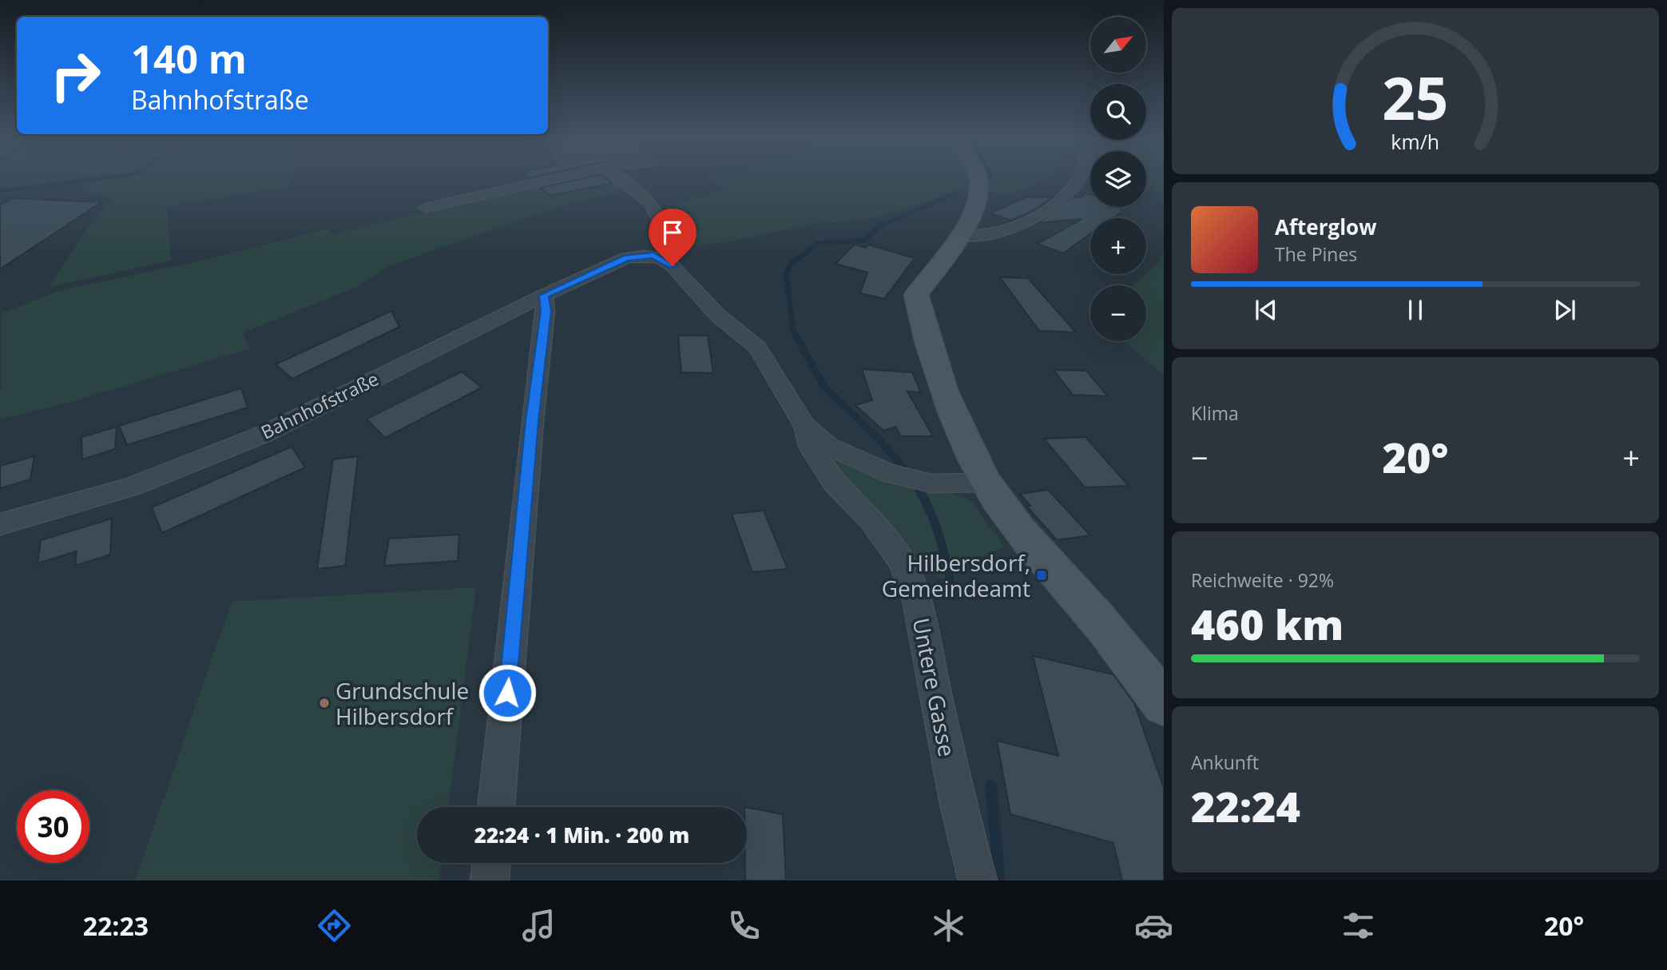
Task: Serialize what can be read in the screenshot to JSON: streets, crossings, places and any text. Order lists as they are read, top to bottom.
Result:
{
  "streets": {
    "street": ["Bahnhofstraße", "Untere Gasse"]
  },
  "crossings": [
    ["Bahnhofstraße", "Untere Gasse"]
  ],
  "places": {
    "transit": ["Hilbersdorf, Gemeindeamt"],
    "other": ["Grundschule Hilbersdorf"]
  },
  "north": "top right",
  "page": {
    "map_buttons": ["+", "−"],
    "turn": ["140 m", "Bahnhofstraße"],
    "song": ["Afterglow", "The Pines"],
    "tile": [
      "Klima",
      ["Reichweite · 92%", "460 km"],
      ["Ankunft", "22:24"]
    ],
    "heat": ["−", "20°", "+"],
    "limit": "30",
    "trip": "22:24 · 1 Min. · 200 m",
    "tabs": ["22:23", "20°"],
    "gauge": ["25", "km/h"]
  }
}
